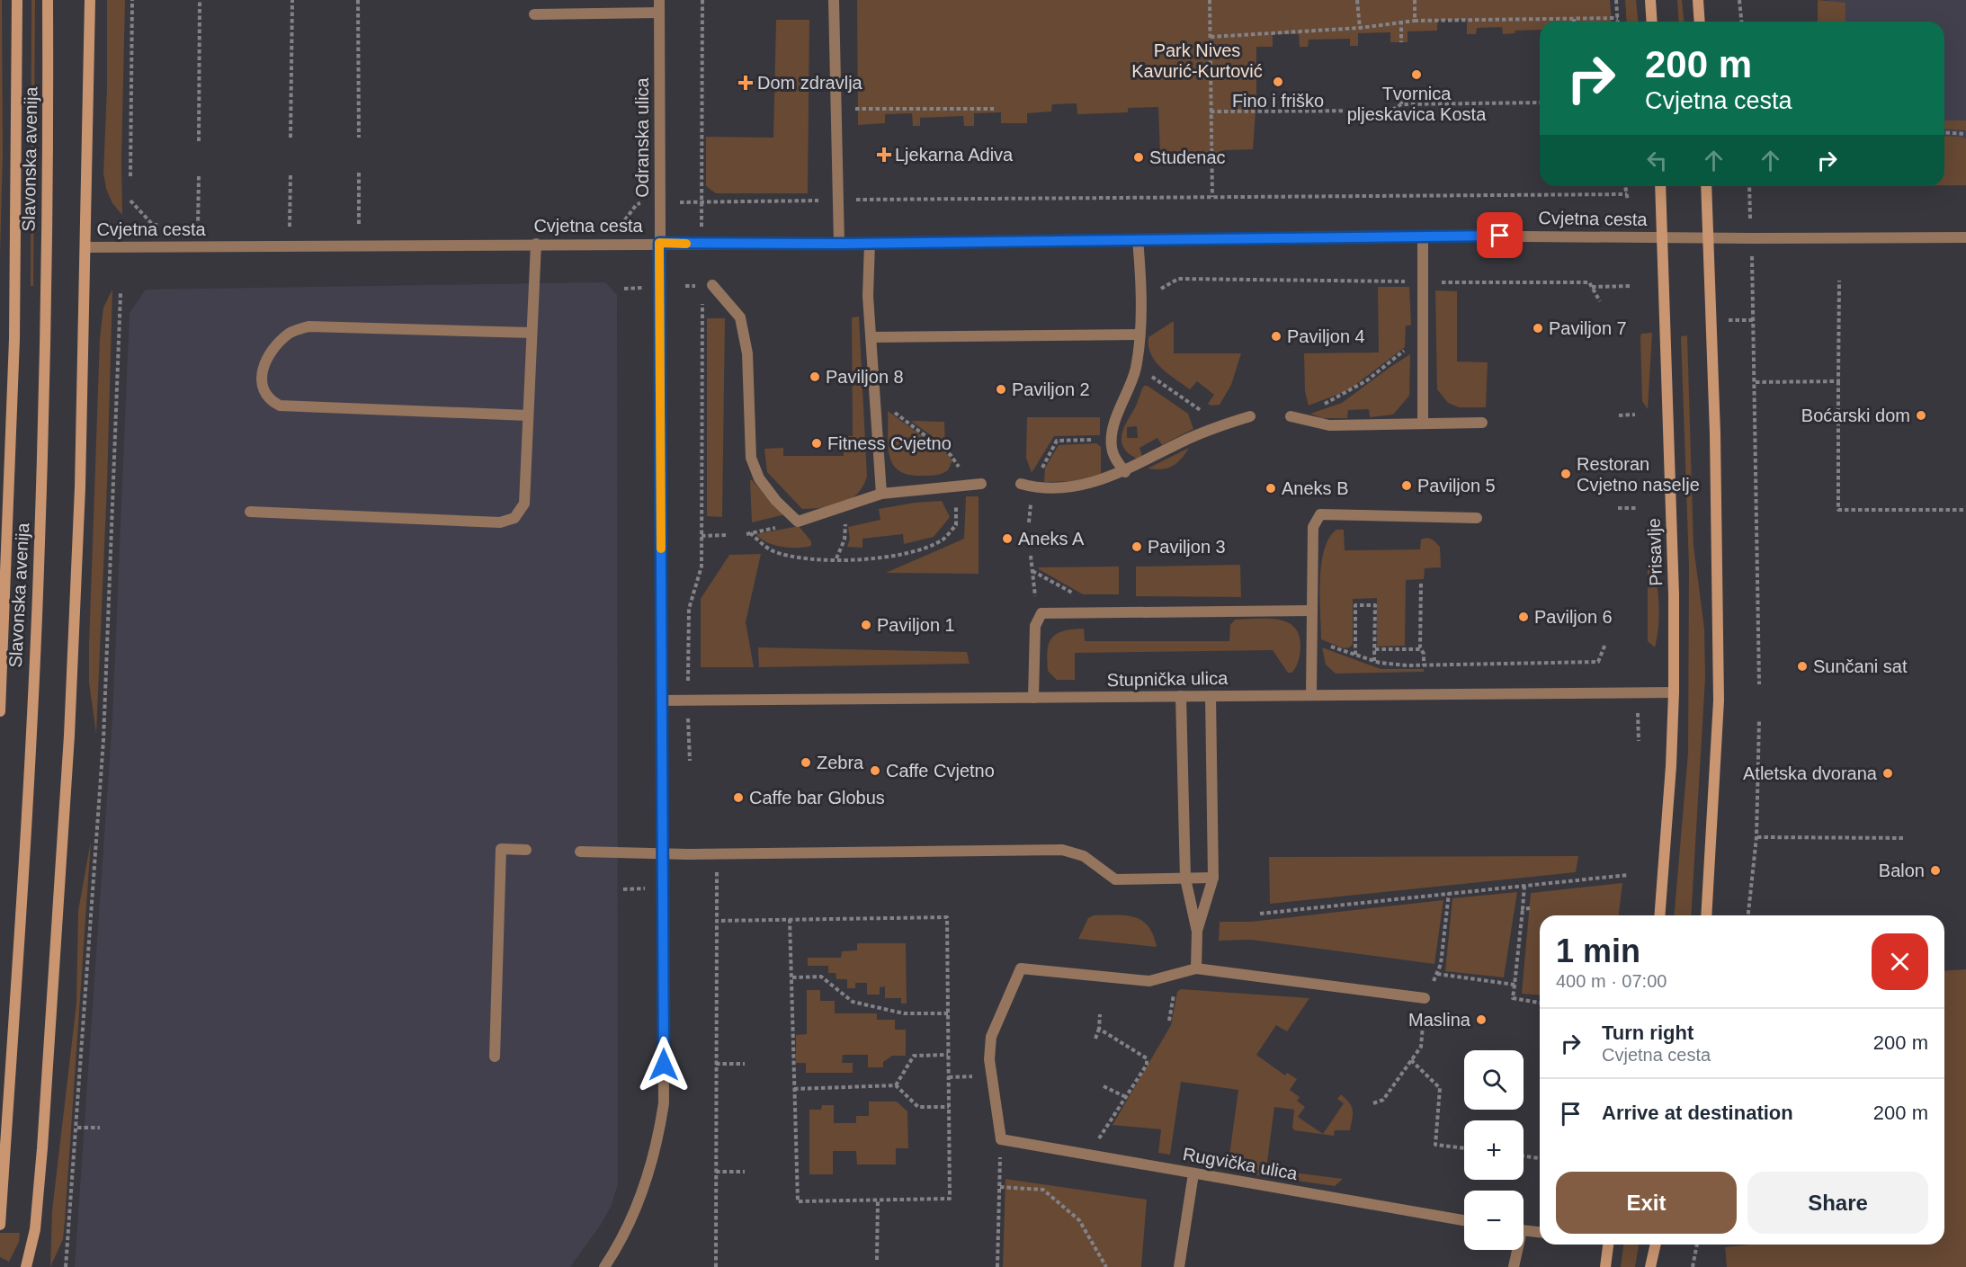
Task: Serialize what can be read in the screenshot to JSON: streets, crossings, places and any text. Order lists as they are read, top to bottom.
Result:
{
  "streets": {
    "main road": ["Slavonska avenija", "Prisavlje"],
    "street": [
      "Odranska ulica",
      "Cvjetna cesta",
      "Stupnička ulica",
      "Rugvička ulica"
    ]
  },
  "crossings": [
    ["Odranska ulica", "Cvjetna cesta"],
    ["Odranska ulica", "Stupnička ulica"],
    ["Cvjetna cesta", "Prisavlje"],
    ["Prisavlje", "Stupnička ulica"]
  ],
  "parks": ["Park Nives Kavurić-Kurtović"],
  "places": {
    "other": [
      "Tvornica pljeskavica Kosta",
      "Fino i friško",
      "Studenac",
      "Paviljon 7",
      "Paviljon 4",
      "Paviljon 8",
      "Paviljon 2",
      "Boćarski dom",
      "Fitness Cvjetno",
      "Restoran Cvjetno naselje",
      "Paviljon 5",
      "Aneks B",
      "Aneks A",
      "Paviljon 3",
      "Paviljon 6",
      "Paviljon 1",
      "Sunčani sat",
      "Zebra",
      "Caffe Cvjetno",
      "Atletska dvorana",
      "Caffe bar Globus",
      "Balon",
      "Maslina"
    ],
    "health": ["Dom zdravlja", "Ljekarna Adiva"]
  },
  "page": {
    "turn": ["200 m", "Cvjetna cesta"],
    "heading": ["1 min", "400 m · 07:00"],
    "list": [
      {
        "name": "Turn right",
        "note": "Cvjetna cesta",
        "value": "200 m"
      },
      {
        "name": "Arrive at destination",
        "value": "200 m"
      }
    ],
    "map_buttons": ["+", "−"],
    "buttons": ["Exit", "Share"]
  }
}
